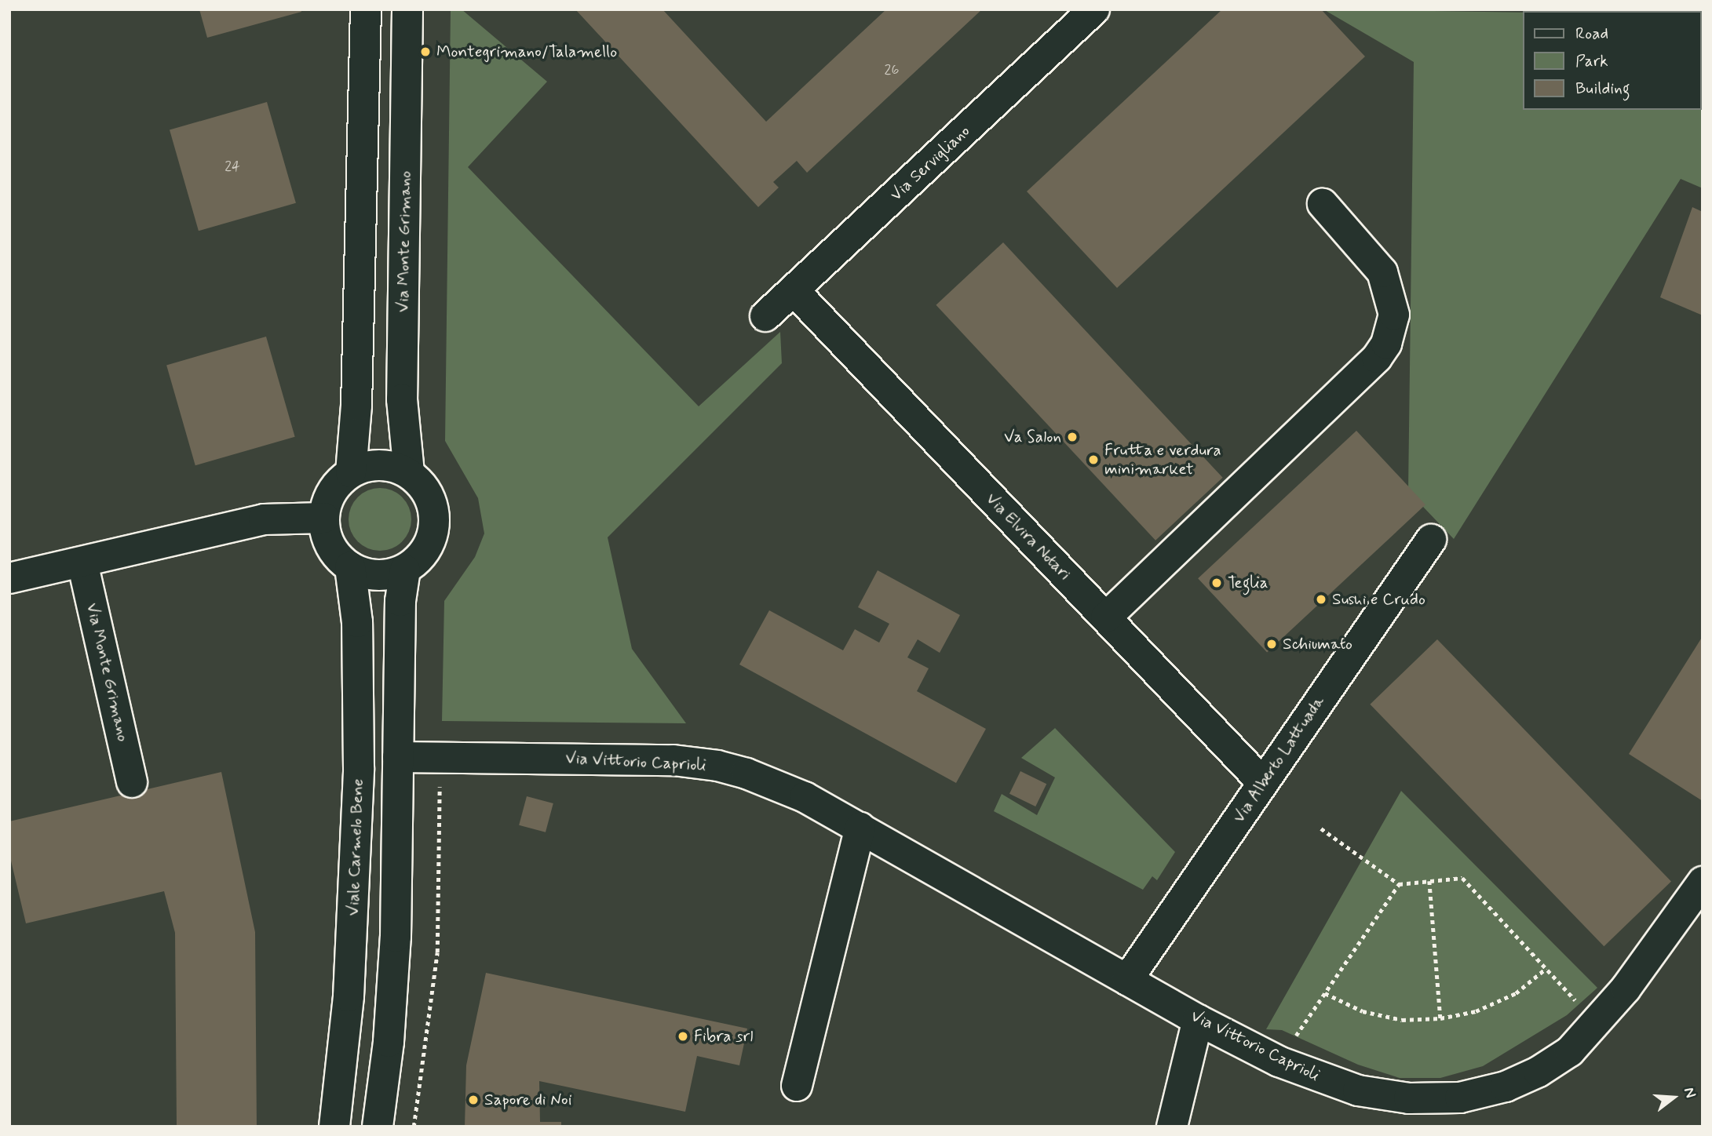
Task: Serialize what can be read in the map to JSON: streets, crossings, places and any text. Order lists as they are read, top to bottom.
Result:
{
  "streets": {
    "street": [
      "Via Servigliano",
      "Via Monte Grimano",
      "Via Elvira Notari",
      "Via Alberto Lattuada",
      "Via Vittorio Caprioli",
      "Viale Carmelo Bene"
    ]
  },
  "crossings": [
    ["Via Servigliano", "Via Elvira Notari"],
    ["Via Monte Grimano", "Viale Carmelo Bene"],
    ["Via Elvira Notari", "Via Alberto Lattuada"],
    ["Via Alberto Lattuada", "Via Vittorio Caprioli"]
  ],
  "places": [
    "Montegrimano/Talamello",
    "Va Salon",
    "Frutta e verdura minimarket",
    "Teglia",
    "Sushi e Crudo",
    "Schiumato",
    "Fibra srl",
    "Sapore di Noi"
  ],
  "house_numbers": ["26", "24"],
  "legend": ["Road", "Park", "Building"],
  "north": "right"
}
